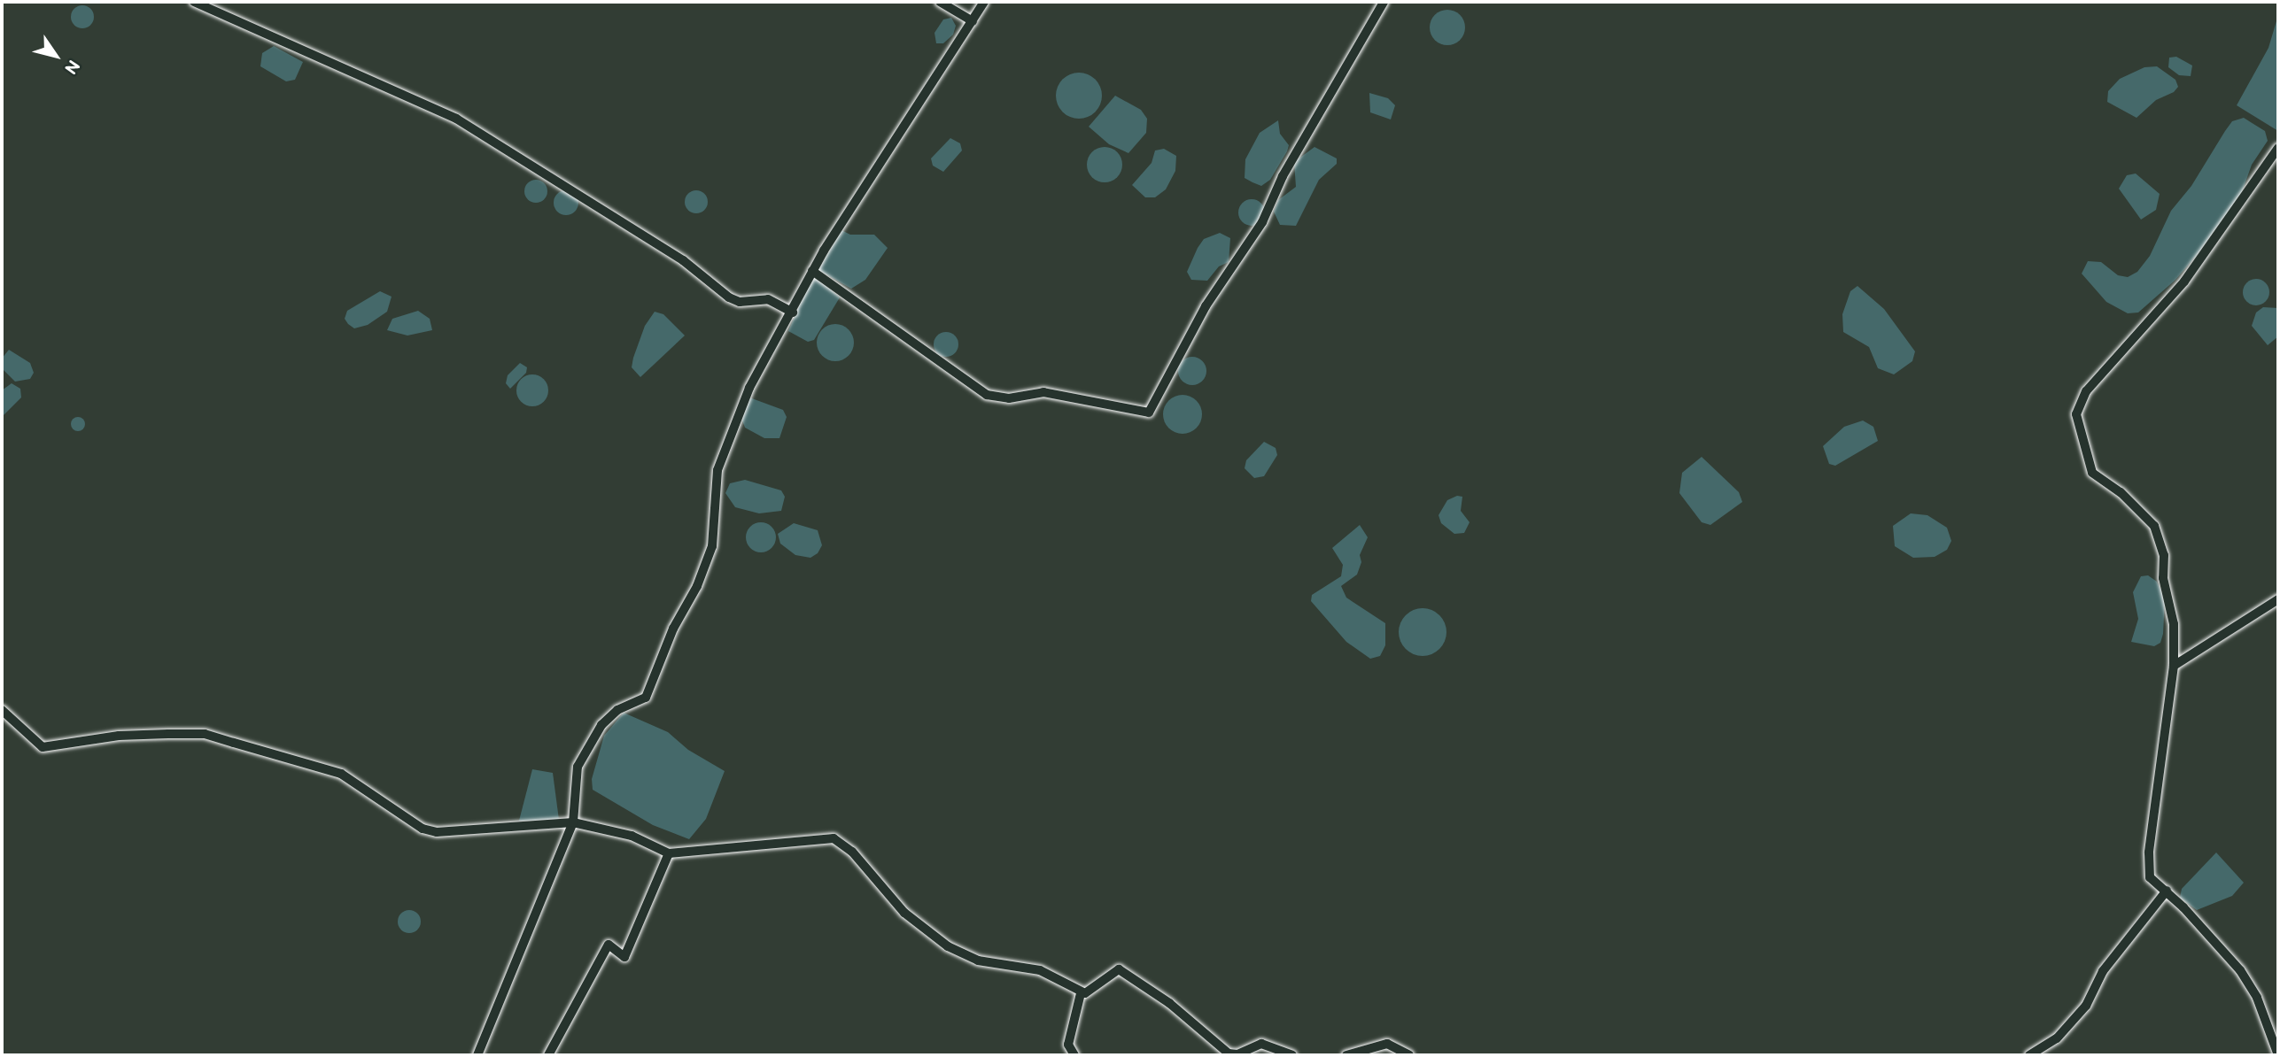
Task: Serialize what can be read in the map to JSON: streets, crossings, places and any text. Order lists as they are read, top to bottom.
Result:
{
  "north": "bottom right"
}
